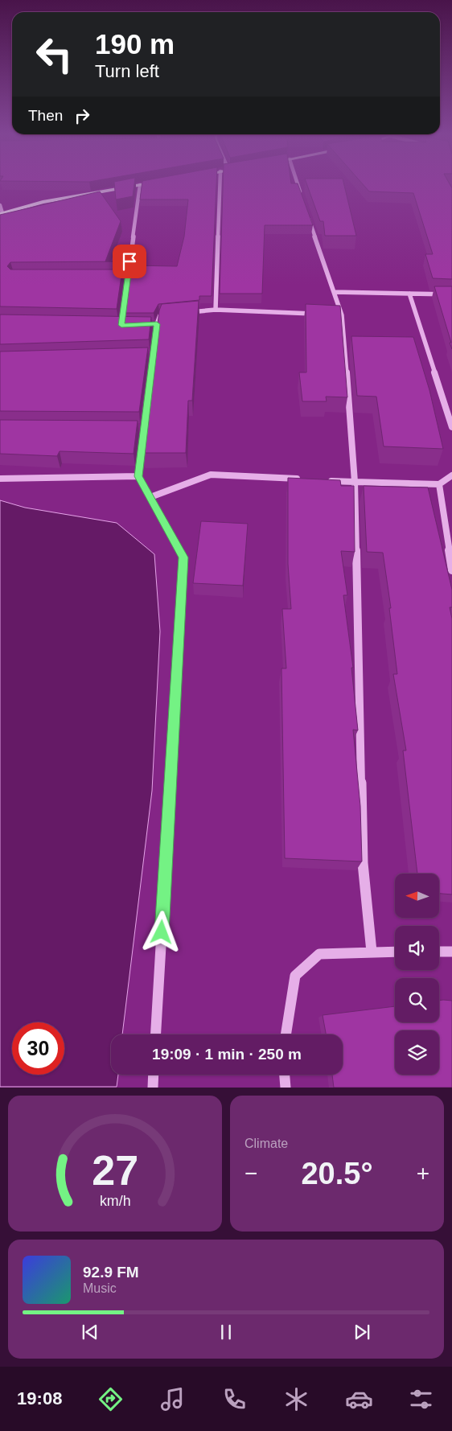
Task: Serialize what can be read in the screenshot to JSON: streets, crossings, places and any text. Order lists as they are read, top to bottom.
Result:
{
  "north": "left",
  "page": {
    "turn": ["190 m", "Turn left"],
    "then": "Then",
    "limit": "30",
    "trip": "19:09 · 1 min · 250 m",
    "tile": "Climate",
    "heat": ["−", "20.5°", "+"],
    "song": ["92.9 FM", "Music"],
    "tabs": "19:08",
    "gauge": ["27", "km/h"]
  }
}
